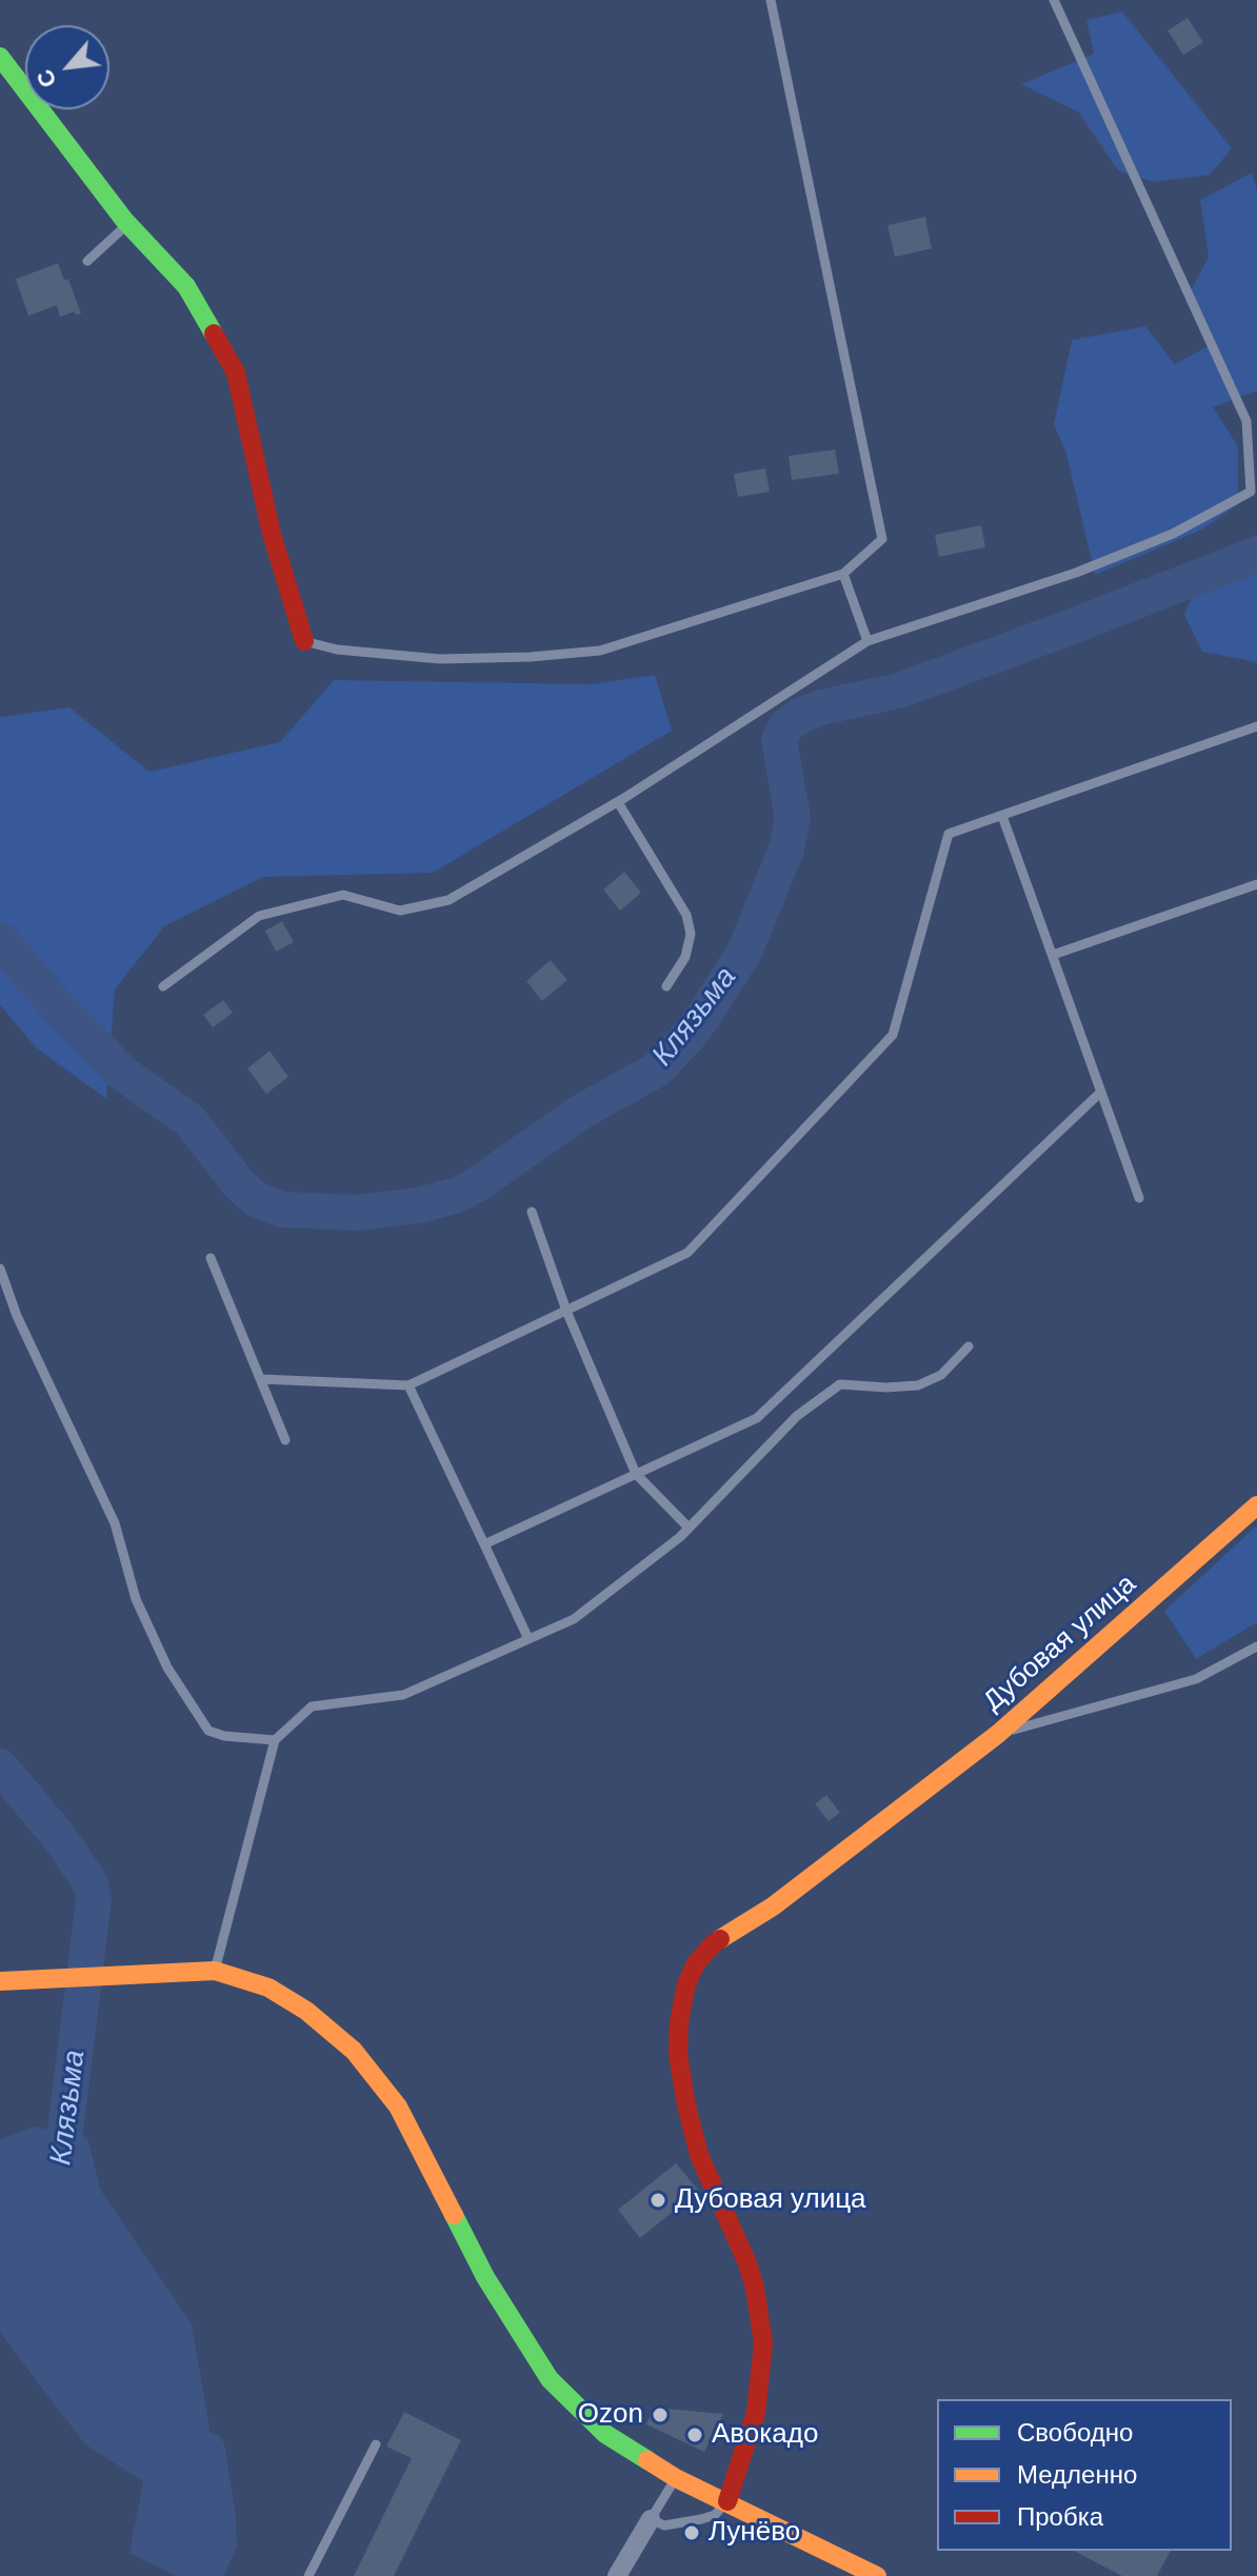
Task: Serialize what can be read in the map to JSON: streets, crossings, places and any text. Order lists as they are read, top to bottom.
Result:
{
  "streets": {
    "street": ["Дубовая улица"]
  },
  "water": ["Клязьма"],
  "places": [
    "Дубовая улица",
    "Ozon",
    "Авокадо",
    "Лунёво"
  ],
  "legend": ["Свободно", "Медленно", "Пробка"],
  "north": "bottom left"
}
